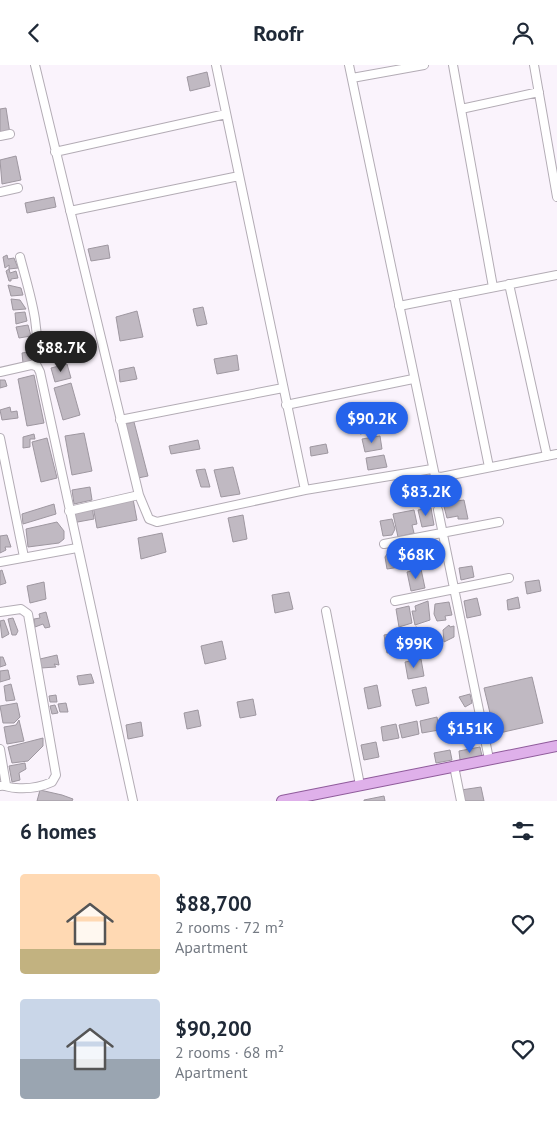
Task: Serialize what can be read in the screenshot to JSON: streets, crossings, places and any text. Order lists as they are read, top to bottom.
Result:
{
  "page": {
    "header": "Roofr",
    "price": [
      "$88.7K",
      "$90.2K",
      "$83.2K",
      "$68K",
      "$99K",
      "$151K"
    ],
    "heading": "6 homes",
    "list": [
      {
        "name": "$88,700",
        "note": "2 rooms · 72 m² · Apartment"
      },
      {
        "name": "$90,200",
        "note": "2 rooms · 68 m² · Apartment"
      }
    ]
  }
}
